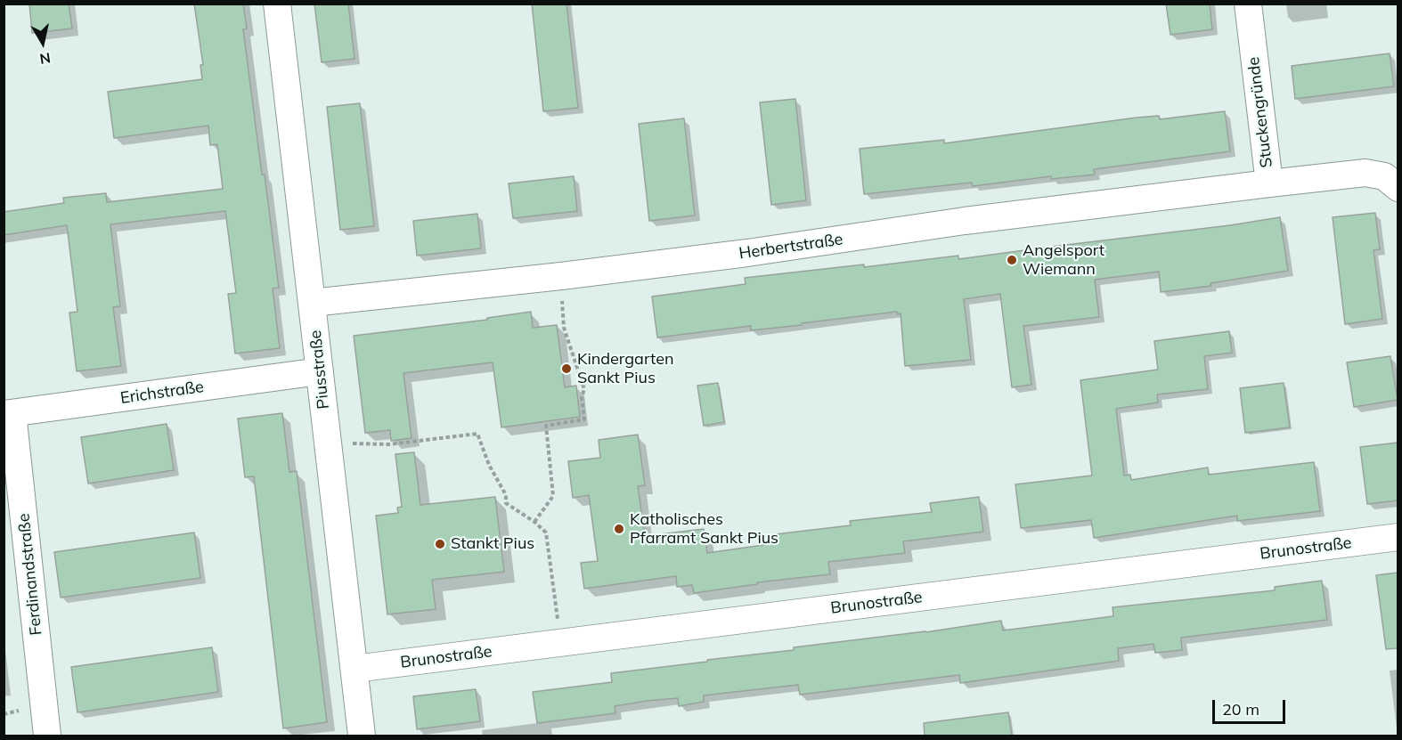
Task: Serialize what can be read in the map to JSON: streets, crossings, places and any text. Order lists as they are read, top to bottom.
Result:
{
  "streets": {
    "street": [
      "Stuckengründe",
      "Herbertstraße",
      "Piusstraße",
      "Erichstraße",
      "Brunostraße",
      "Ferdinandstraße"
    ]
  },
  "crossings": [
    ["Stuckengründe", "Herbertstraße"],
    ["Herbertstraße", "Piusstraße"],
    ["Piusstraße", "Erichstraße"],
    ["Piusstraße", "Brunostraße"],
    ["Erichstraße", "Ferdinandstraße"]
  ],
  "places": [
    "Angelsport Wiemann",
    "Kindergarten Sankt Pius",
    "Katholisches Pfarramt Sankt Pius",
    "Stankt Pius"
  ],
  "scale_bar": "20 m",
  "north": "bottom"
}
